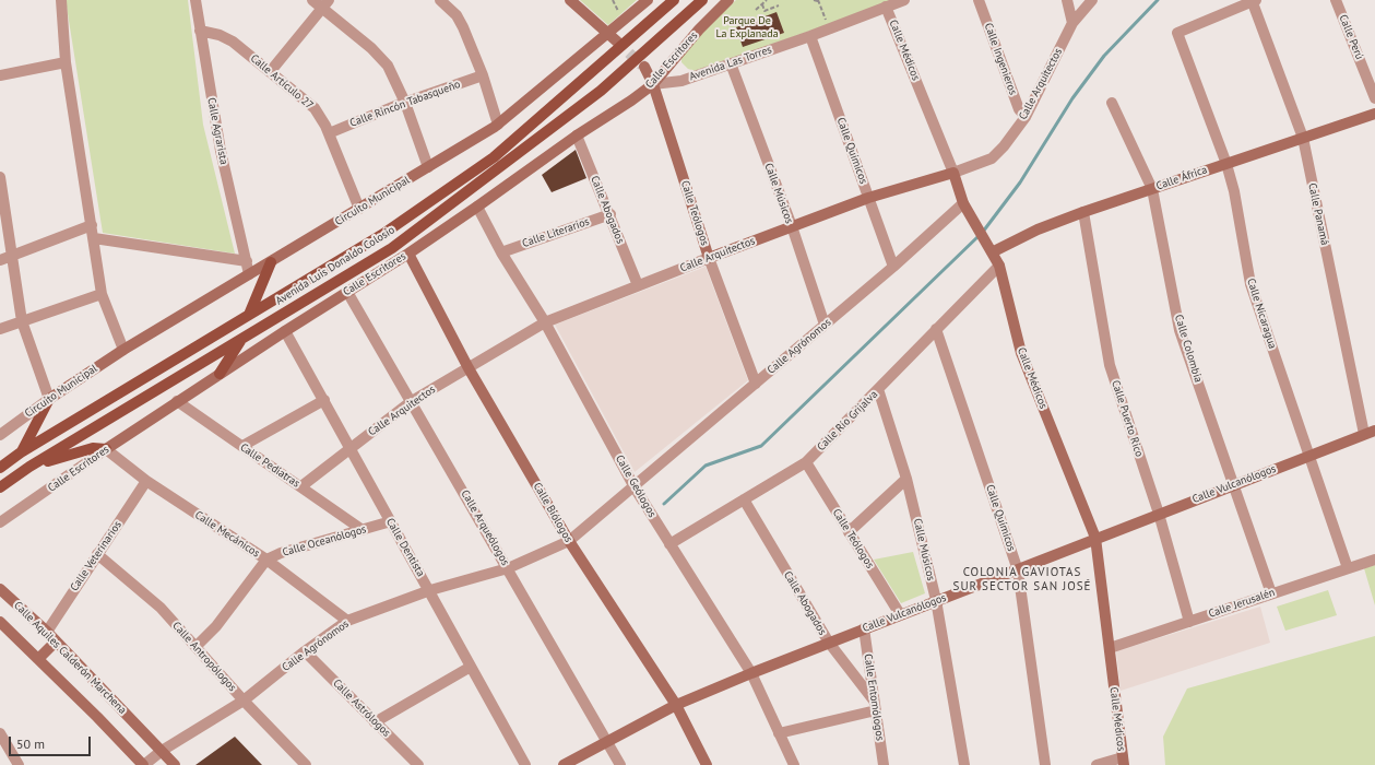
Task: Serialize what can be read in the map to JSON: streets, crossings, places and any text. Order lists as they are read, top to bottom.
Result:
{
  "streets": {
    "main road": ["Avenida Luis Donaldo Colosio"],
    "street": [
      "Calle Perú",
      "Calle Médicos",
      "Calle Ingenieros",
      "Calle Escritores",
      "Avenida Las Torres",
      "Calle Artículo 27",
      "Calle Arquitectos",
      "Calle Rincón Tabasqueño",
      "Calle Agrarista",
      "Calle Químicos",
      "Calle África",
      "Calle Músicos",
      "Circuito Municipal",
      "Calle Abogados",
      "Calle Teólogos",
      "Calle Panamá",
      "Calle Literarios",
      "Calle Nicaragua",
      "Calle Agrónomos",
      "Calle Colombia",
      "Calle Puerto Rico",
      "Calle Río Grijalva",
      "Calle Pediatras",
      "Calle Vulcanólogos",
      "Calle Geólogos",
      "Calle Biólogos",
      "Calle Arqueólogos",
      "Calle Mecánicos",
      "Calle Oceanólogos",
      "Calle Dentista",
      "Calle Veterinarios",
      "Calle Jerusalén",
      "Calle Antropólogos",
      "Calle Aquiles Calderón Marchena",
      "Calle Entomólogos",
      "Calle Astrólogos"
    ]
  },
  "crossings": [
    ["Calle Médicos", "Avenida Las Torres"],
    ["Calle Médicos", "Calle Arquitectos"],
    ["Calle Médicos", "Calle África"],
    ["Calle Médicos", "Calle Agrónomos"],
    ["Calle Médicos", "Calle Río Grijalva"],
    ["Calle Médicos", "Calle Vulcanólogos"],
    ["Calle Médicos", "Calle Jerusalén"],
    ["Calle Ingenieros", "Calle Arquitectos"],
    ["Calle Escritores", "Avenida Las Torres"],
    ["Calle Escritores", "Calle Abogados"],
    ["Calle Escritores", "Calle Teólogos"],
    ["Calle Escritores", "Calle Pediatras"],
    ["Calle Escritores", "Calle Geólogos"],
    ["Calle Escritores", "Calle Biólogos"],
    ["Calle Escritores", "Calle Arqueólogos"],
    ["Calle Escritores", "Calle Mecánicos"],
    ["Calle Escritores", "Calle Dentista"],
    ["Avenida Las Torres", "Calle Químicos"],
    ["Avenida Las Torres", "Calle Músicos"],
    ["Avenida Las Torres", "Calle Teólogos"],
    ["Calle Artículo 27", "Calle Rincón Tabasqueño"],
    ["Calle Artículo 27", "Calle Agrarista"],
    ["Calle Artículo 27", "Circuito Municipal"],
    ["Calle Arquitectos", "Calle Químicos"],
    ["Calle Arquitectos", "Calle Músicos"],
    ["Calle Arquitectos", "Calle Abogados"],
    ["Calle Arquitectos", "Calle Teólogos"],
    ["Calle Arquitectos", "Calle Pediatras"],
    ["Calle Arquitectos", "Calle Geólogos"],
    ["Calle Arquitectos", "Calle Biólogos"],
    ["Calle Arquitectos", "Calle Arqueólogos"],
    ["Calle Arquitectos", "Calle Dentista"],
    ["Calle Agrarista", "Circuito Municipal"],
    ["Calle Químicos", "Calle Agrónomos"],
    ["Calle Químicos", "Calle Río Grijalva"],
    ["Calle Químicos", "Calle Vulcanólogos"],
    ["Calle África", "Calle Panamá"],
    ["Calle África", "Calle Nicaragua"],
    ["Calle África", "Calle Colombia"],
    ["Calle África", "Calle Puerto Rico"],
    ["Calle Músicos", "Calle Agrónomos"],
    ["Calle Músicos", "Calle Río Grijalva"],
    ["Calle Músicos", "Calle Vulcanólogos"],
    ["Calle Abogados", "Calle Literarios"],
    ["Calle Abogados", "Calle Río Grijalva"],
    ["Calle Abogados", "Calle Vulcanólogos"],
    ["Calle Abogados", "Calle Entomólogos"],
    ["Calle Teólogos", "Calle Agrónomos"],
    ["Calle Teólogos", "Calle Río Grijalva"],
    ["Calle Teólogos", "Calle Vulcanólogos"],
    ["Calle Panamá", "Calle Nicaragua"],
    ["Calle Panamá", "Calle Vulcanólogos"],
    ["Calle Literarios", "Calle Geólogos"],
    ["Calle Nicaragua", "Calle Vulcanólogos"],
    ["Calle Nicaragua", "Calle Jerusalén"],
    ["Calle Agrónomos", "Calle Geólogos"],
    ["Calle Agrónomos", "Calle Biólogos"],
    ["Calle Agrónomos", "Calle Arqueólogos"],
    ["Calle Agrónomos", "Calle Mecánicos"],
    ["Calle Agrónomos", "Calle Dentista"],
    ["Calle Agrónomos", "Calle Antropólogos"],
    ["Calle Agrónomos", "Calle Aquiles Calderón Marchena"],
    ["Calle Agrónomos", "Calle Astrólogos"],
    ["Calle Colombia", "Calle Vulcanólogos"],
    ["Calle Colombia", "Calle Jerusalén"],
    ["Calle Puerto Rico", "Calle Vulcanólogos"],
    ["Calle Puerto Rico", "Calle Jerusalén"],
    ["Calle Río Grijalva", "Calle Geólogos"],
    ["Calle Pediatras", "Calle Oceanólogos"],
    ["Calle Vulcanólogos", "Calle Geólogos"],
    ["Calle Vulcanólogos", "Calle Biólogos"],
    ["Calle Vulcanólogos", "Calle Arqueólogos"],
    ["Calle Vulcanólogos", "Calle Entomólogos"],
    ["Calle Mecánicos", "Calle Oceanólogos"],
    ["Calle Mecánicos", "Calle Veterinarios"],
    ["Calle Oceanólogos", "Calle Dentista"],
    ["Calle Veterinarios", "Calle Antropólogos"],
    ["Calle Veterinarios", "Calle Aquiles Calderón Marchena"]
  ],
  "districts": ["COLONIA GAVIOTAS SUR SECTOR SAN JOSÉ"],
  "parks": ["Parque De La Explanada"],
  "scale_bar": "50 m"
}
